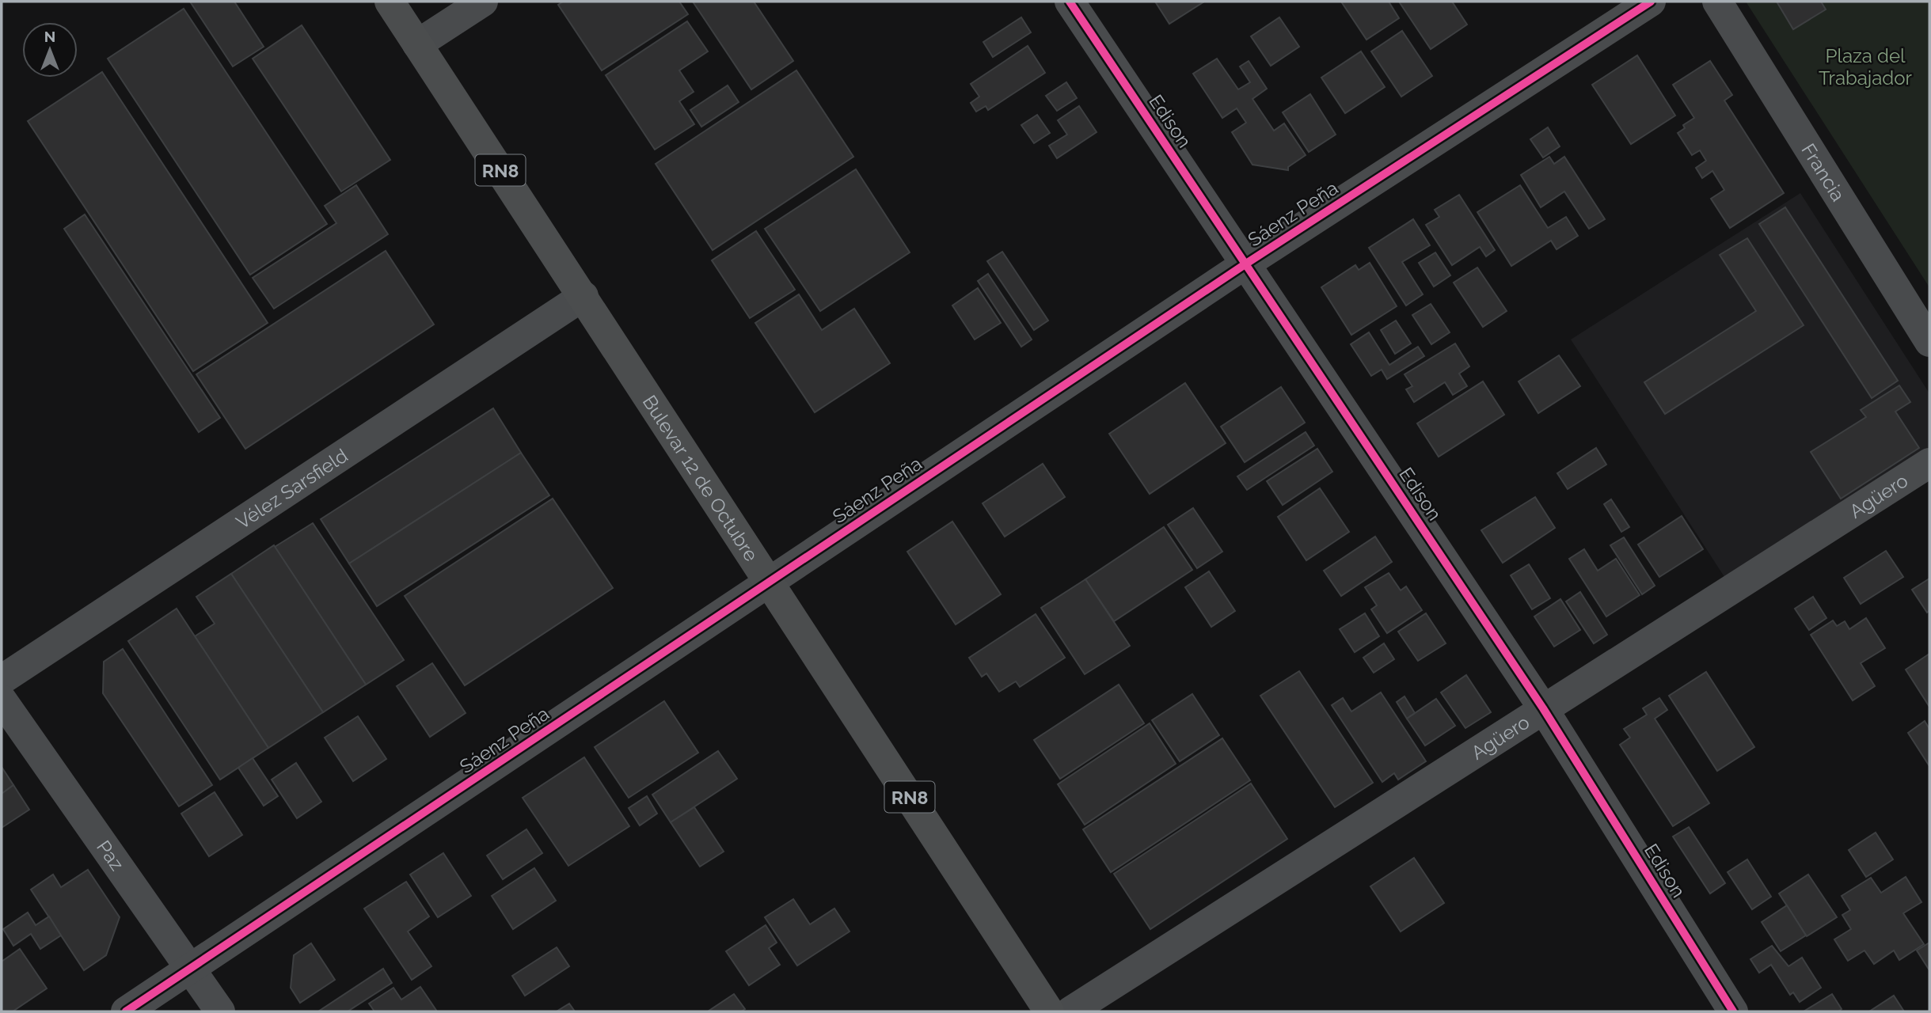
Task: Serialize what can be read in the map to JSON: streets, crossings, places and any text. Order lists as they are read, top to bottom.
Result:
{
  "streets": {
    "highway": ["RN8", "Bulevar 12 de Octubre"],
    "street": [
      "Edison",
      "Francia",
      "Sáenz Peña",
      "Vélez Sarsfield",
      "Agüero",
      "Paz"
    ]
  },
  "crossings": [
    ["Edison", "Sáenz Peña"],
    ["Edison", "Agüero"],
    ["Sáenz Peña", "Bulevar 12 de Octubre"],
    ["Sáenz Peña", "Paz"],
    ["Bulevar 12 de Octubre", "Vélez Sarsfield"]
  ],
  "parks": ["Plaza del Trabajador"],
  "north": "top"
}
